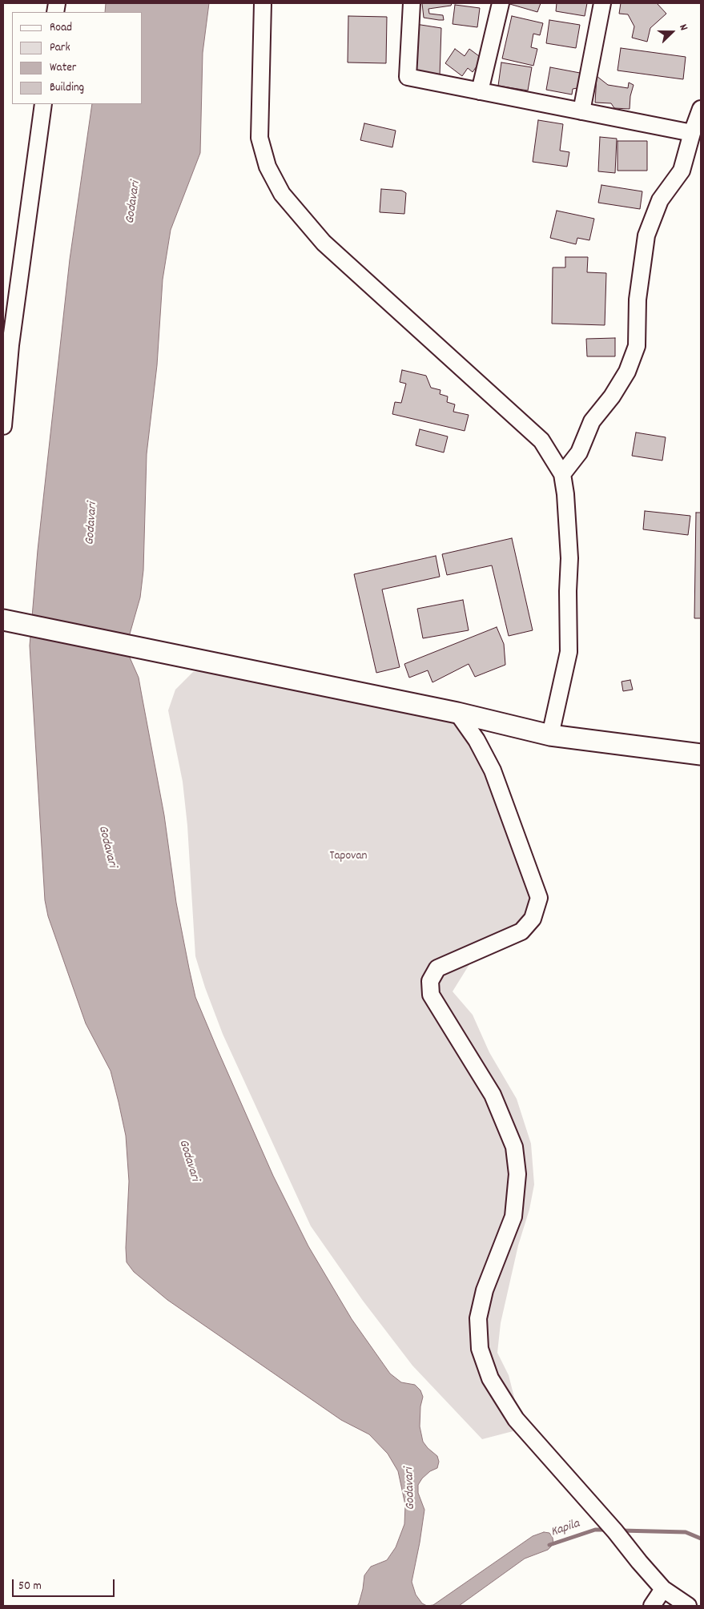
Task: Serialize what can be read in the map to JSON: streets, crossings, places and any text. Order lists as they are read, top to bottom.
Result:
{
  "water": ["Godavari", "Kapila"],
  "parks": ["Tapovan"],
  "legend": [
    "Road",
    "Park",
    "Water",
    "Building"
  ],
  "scale_bar": "50 m",
  "north": "right"
}
